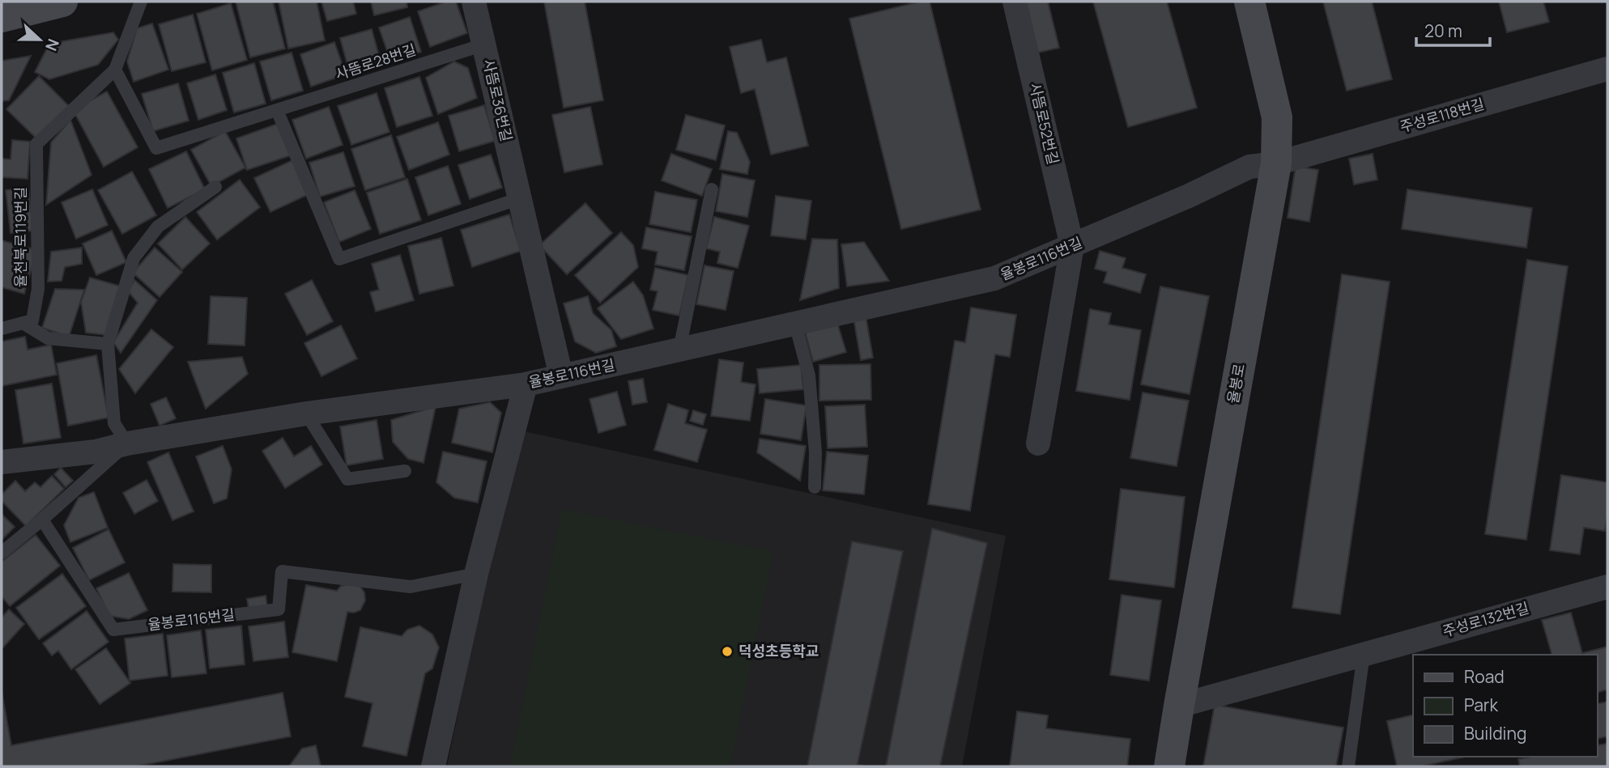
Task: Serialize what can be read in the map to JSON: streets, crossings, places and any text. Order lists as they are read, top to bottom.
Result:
{
  "streets": {
    "street": [
      "사뜸로36번길",
      "주성로118번길",
      "사뜸로52번길",
      "율봉로116번길",
      "율봉로",
      "주성로132번길"
    ],
    "lane": ["사뜸로28번길", "율천북로119번길"]
  },
  "crossings": [
    ["사뜸로28번길", "사뜸로36번길"],
    ["사뜸로28번길", "율천북로119번길"],
    ["사뜸로36번길", "율봉로116번길"],
    ["주성로118번길", "율봉로116번길"],
    ["주성로118번길", "율봉로"],
    ["사뜸로52번길", "율봉로116번길"],
    ["율봉로116번길", "율봉로"],
    ["율봉로", "주성로132번길"]
  ],
  "places": ["덕성초등학교"],
  "legend": ["Road", "Park", "Building"],
  "scale_bar": "20 m",
  "north": "right"
}
